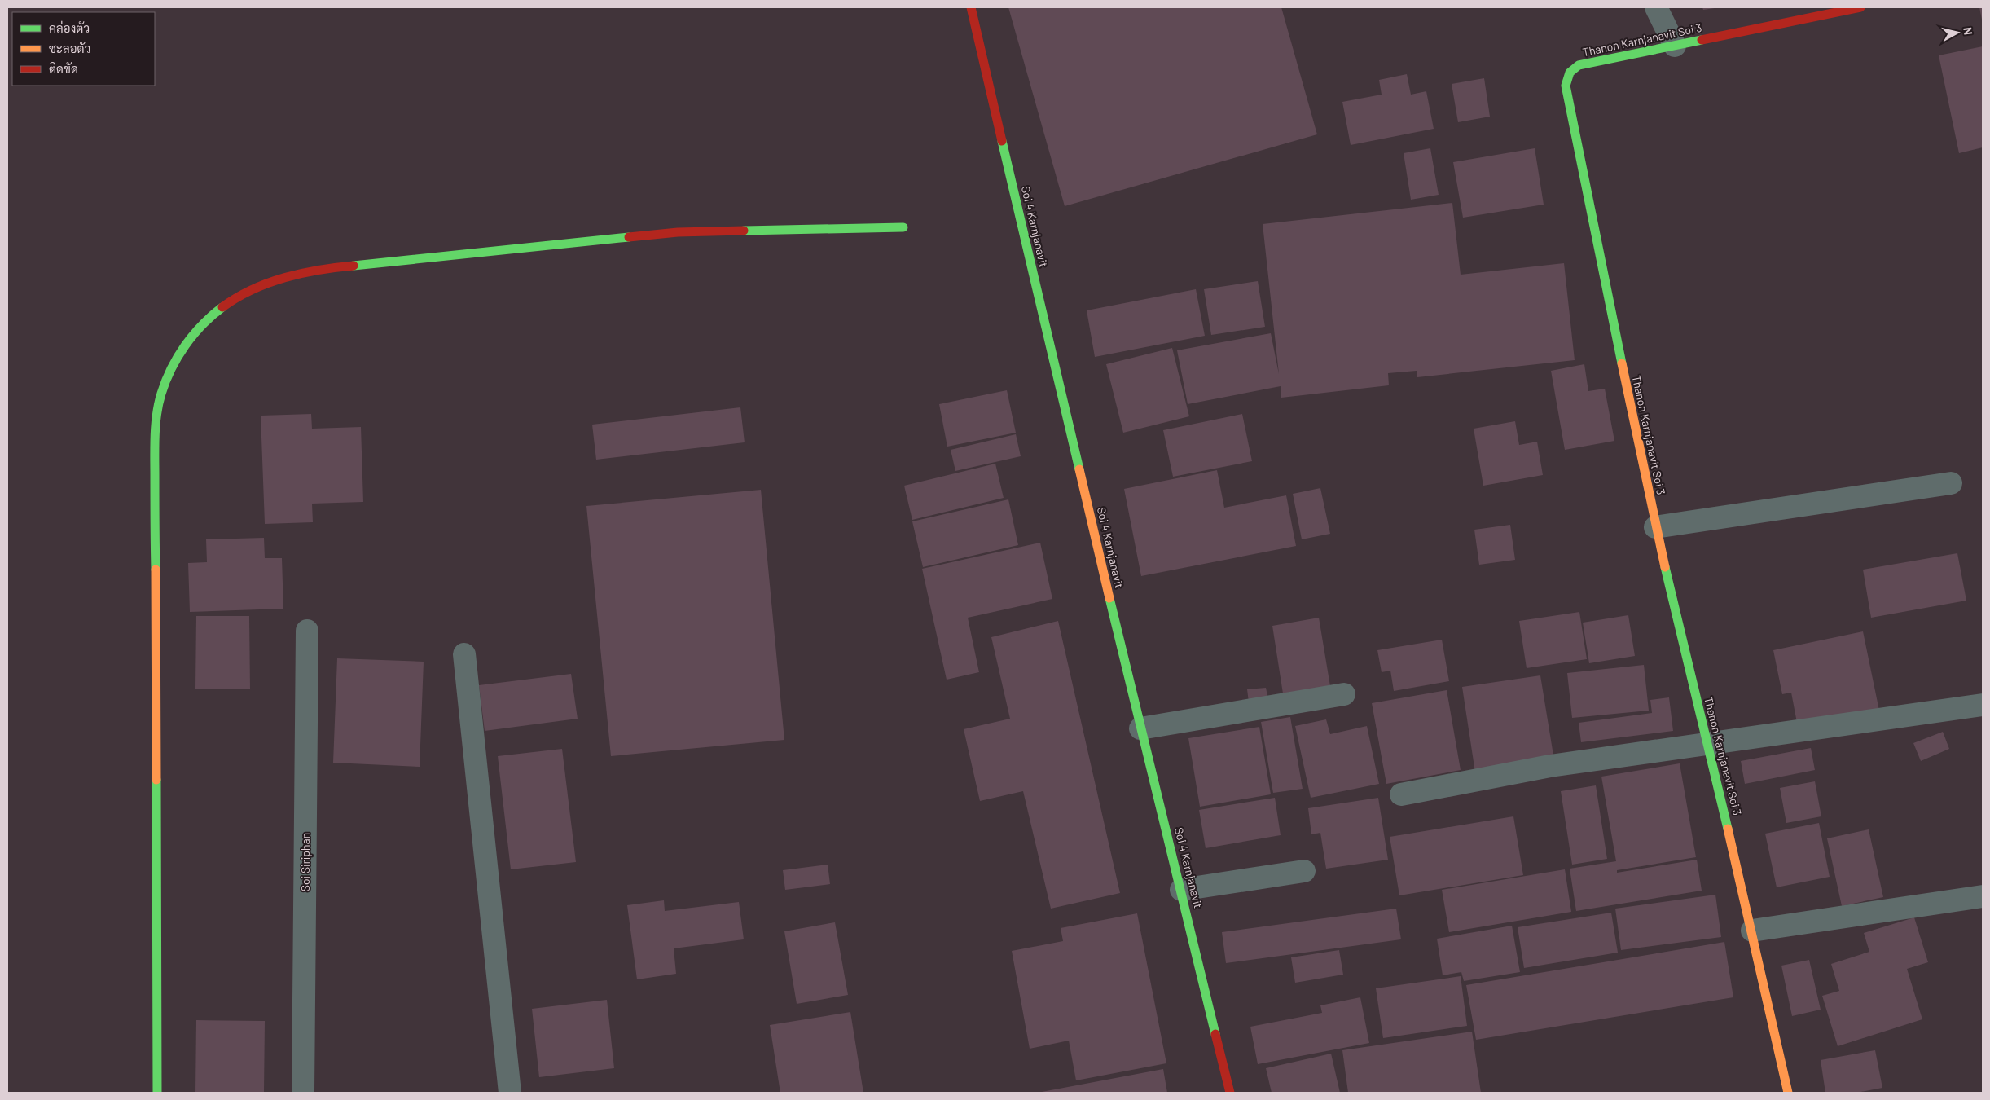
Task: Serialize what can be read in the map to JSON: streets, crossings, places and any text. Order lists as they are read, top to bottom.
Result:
{
  "streets": {
    "street": ["Thanon Karnjanavit Soi 3", "Soi 4 Karnjanavit", "Soi Siriphan"]
  },
  "legend": ["คล่องตัว", "ชะลอตัว", "ติดขัด"],
  "north": "right"
}
